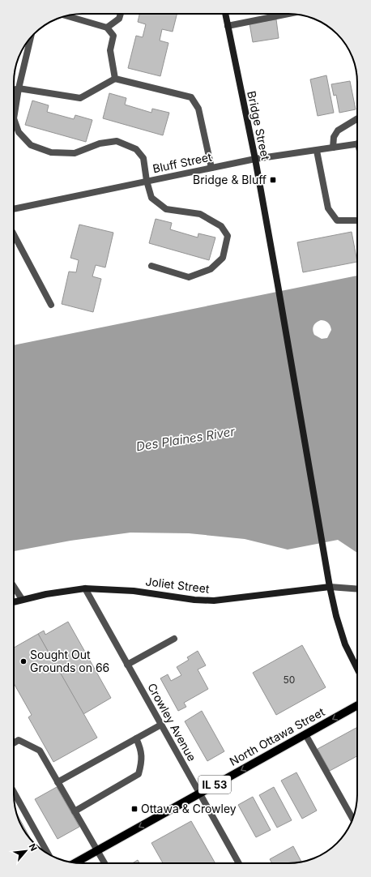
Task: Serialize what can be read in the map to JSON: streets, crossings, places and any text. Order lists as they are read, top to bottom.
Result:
{
  "streets": {
    "main road": ["North Ottawa Street", "IL 53"],
    "street": [
      "Bridge Street",
      "Bluff Street",
      "Joliet Street",
      "Crowley Avenue"
    ]
  },
  "crossings": [
    ["Bridge Street", "Bluff Street"],
    ["Bridge Street", "Joliet Street"],
    ["Joliet Street", "Crowley Avenue"],
    ["Crowley Avenue", "North Ottawa Street"]
  ],
  "one_way": ["North Ottawa Street"],
  "water": ["Des Plaines River"],
  "places": {
    "transit": ["Bridge & Bluff", "Ottawa & Crowley"],
    "other": ["Sought Out Grounds on 66"]
  },
  "house_numbers": ["50"],
  "north": "top right"
}
